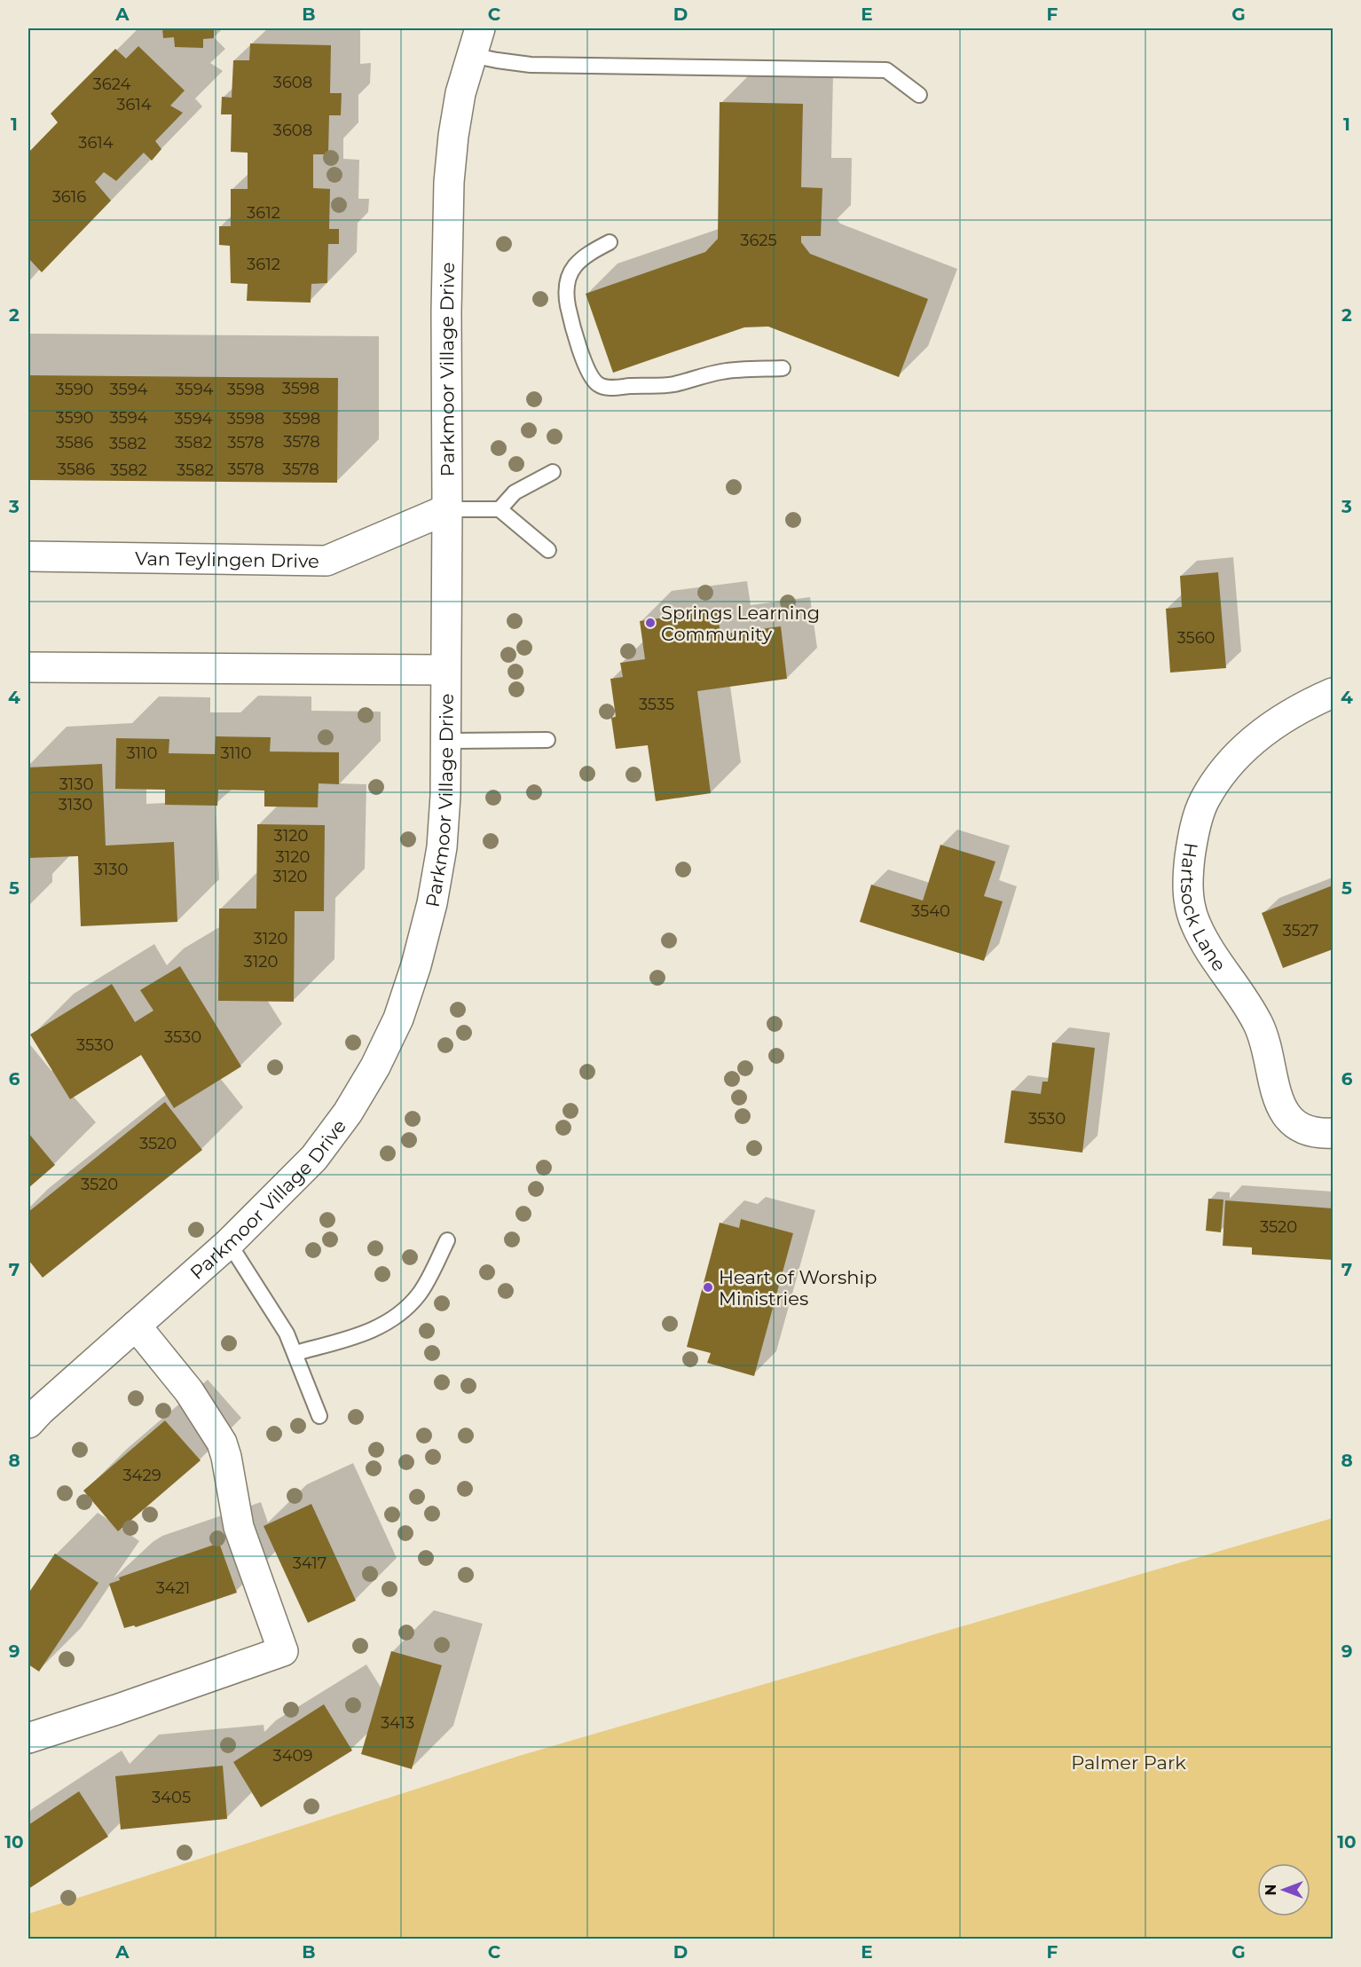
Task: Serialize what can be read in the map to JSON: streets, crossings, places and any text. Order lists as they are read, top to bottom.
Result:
{
  "streets": {
    "street": ["Parkmoor Village Drive", "Van Teylingen Drive", "Hartsock Lane"]
  },
  "crossings": [
    ["Parkmoor Village Drive", "Van Teylingen Drive"]
  ],
  "parks": ["Palmer Park"],
  "places": ["Springs Learning Community", "Heart of Worship Ministries"],
  "house_numbers": [
    "3608",
    "3624",
    "3614",
    "3608",
    "3614",
    "3616",
    "3612",
    "3625",
    "3612",
    "3598",
    "3590",
    "3594",
    "3594",
    "3598",
    "3590",
    "3594",
    "3594",
    "3598",
    "3598",
    "3578",
    "3586",
    "3582",
    "3578",
    "3582",
    "3586",
    "3578",
    "3578",
    "3582",
    "3582",
    "3560",
    "3535",
    "3110",
    "3110",
    "3130",
    "3130",
    "3120",
    "3120",
    "3130",
    "3120",
    "3540",
    "3527",
    "3120",
    "3120",
    "3530",
    "3530",
    "3530",
    "3520",
    "3520",
    "3520",
    "3429",
    "3417",
    "3421",
    "3413",
    "3409",
    "3405"
  ],
  "north": "left",
  "grid": {
    "columns": [
      "A",
      "B",
      "C",
      "D",
      "E",
      "F",
      "G"
    ],
    "rows": [
      "1",
      "2",
      "3",
      "4",
      "5",
      "6",
      "7",
      "8",
      "9",
      "10"
    ]
  }
}
